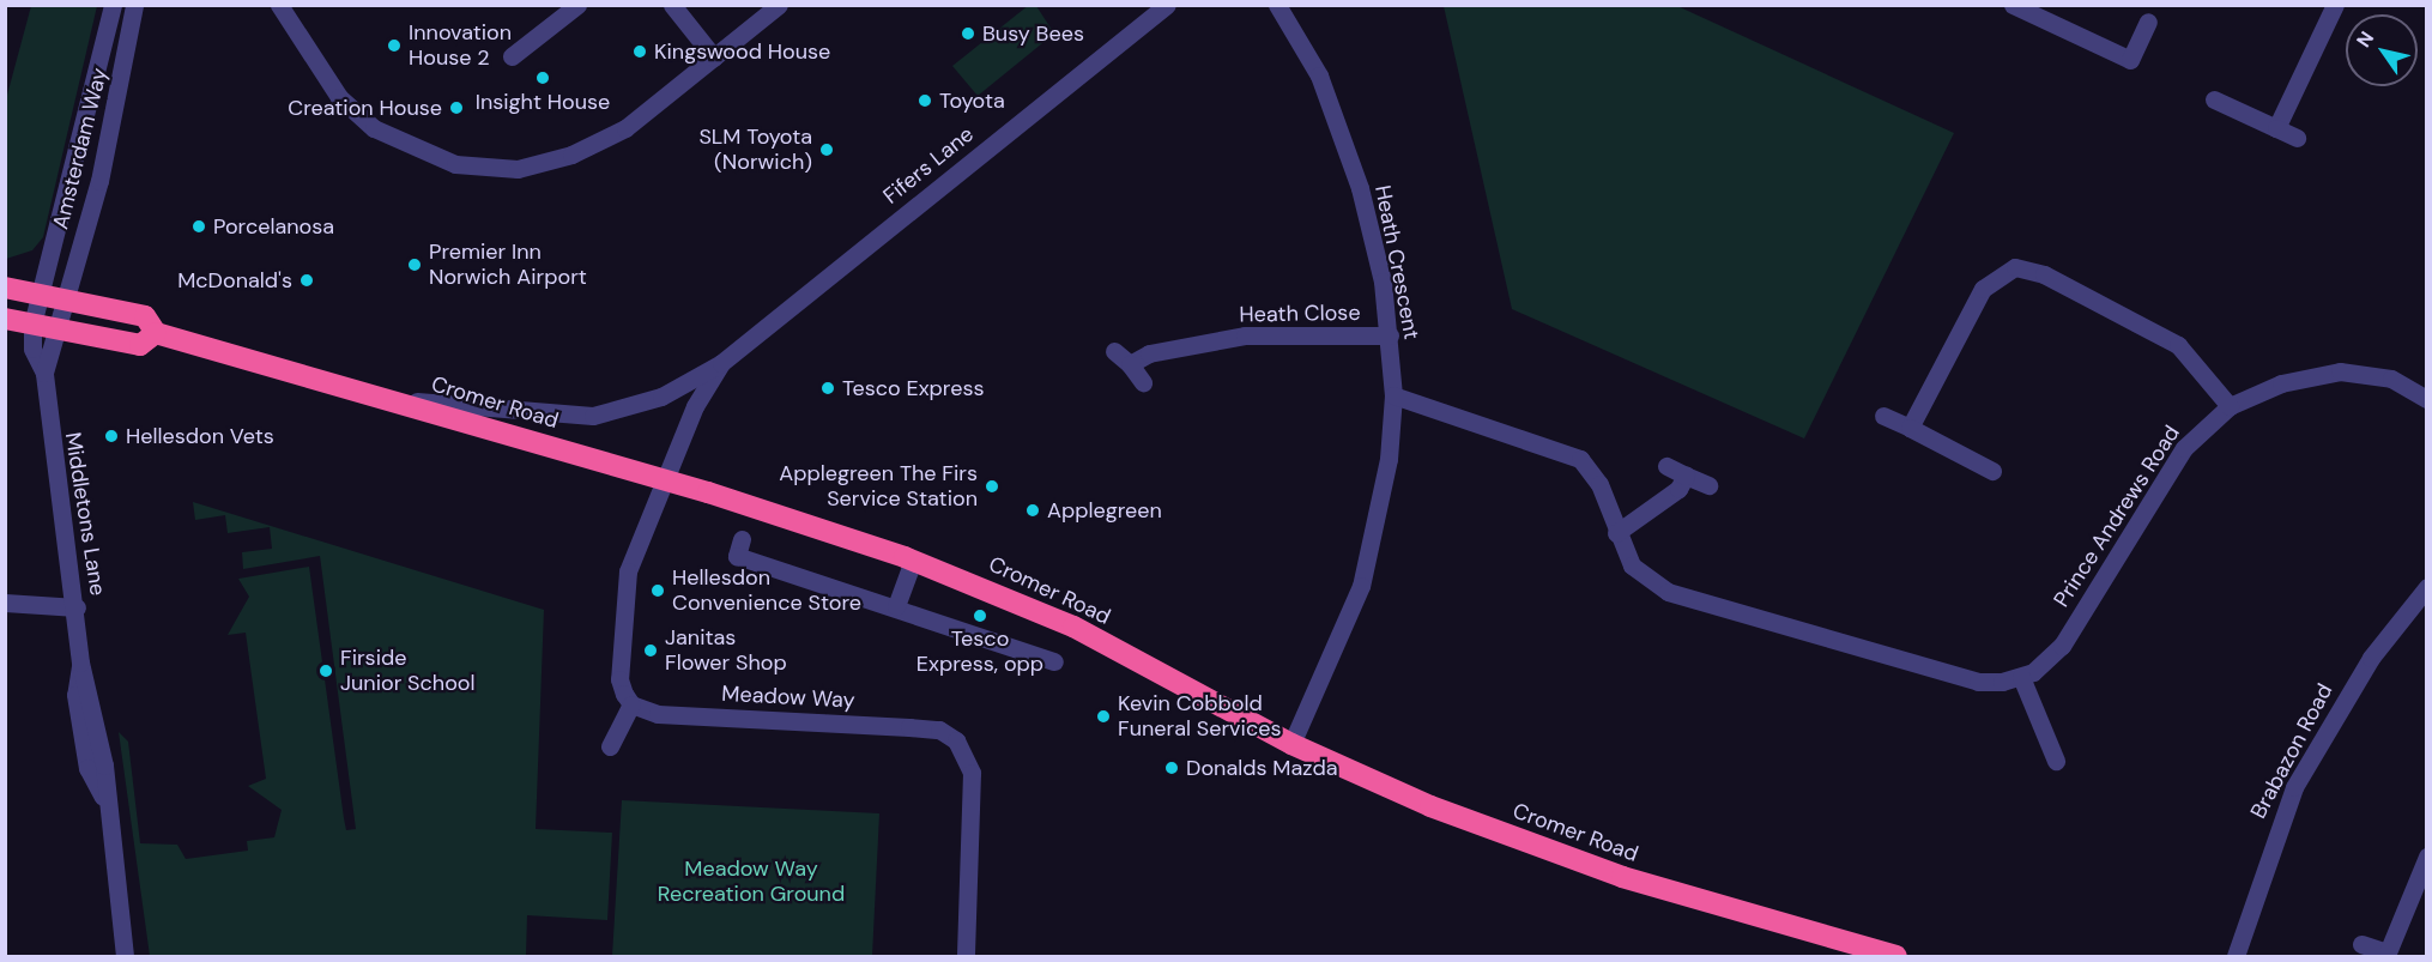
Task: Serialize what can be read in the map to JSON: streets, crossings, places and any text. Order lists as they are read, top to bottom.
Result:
{
  "streets": {
    "highway": ["Cromer Road"],
    "street": [
      "Amsterdam Way",
      "Fifers Lane",
      "Heath Crescent",
      "Heath Close",
      "Middletons Lane",
      "Prince Andrews Road",
      "Meadow Way",
      "Brabazon Road"
    ]
  },
  "crossings": [
    ["Amsterdam Way", "Cromer Road"],
    ["Amsterdam Way", "Middletons Lane"],
    ["Fifers Lane", "Cromer Road"],
    ["Heath Crescent", "Heath Close"],
    ["Heath Crescent", "Cromer Road"],
    ["Cromer Road", "Middletons Lane"]
  ],
  "parks": ["Meadow Way Recreation Ground"],
  "places": [
    "Busy Bees",
    "Innovation House 2",
    "Kingswood House",
    "Insight House",
    "Toyota",
    "Creation House",
    "SLM Toyota (Norwich)",
    "Porcelanosa",
    "Premier Inn Norwich Airport",
    "McDonald's",
    "Tesco Express",
    "Hellesdon Vets",
    "Applegreen The Firs Service Station",
    "Applegreen",
    "Hellesdon Convenience Store",
    "Tesco Express, opp",
    "Janitas Flower Shop",
    "Firside Junior School",
    "Kevin Cobbold Funeral Services",
    "Donalds Mazda"
  ],
  "north": "top left"
}
